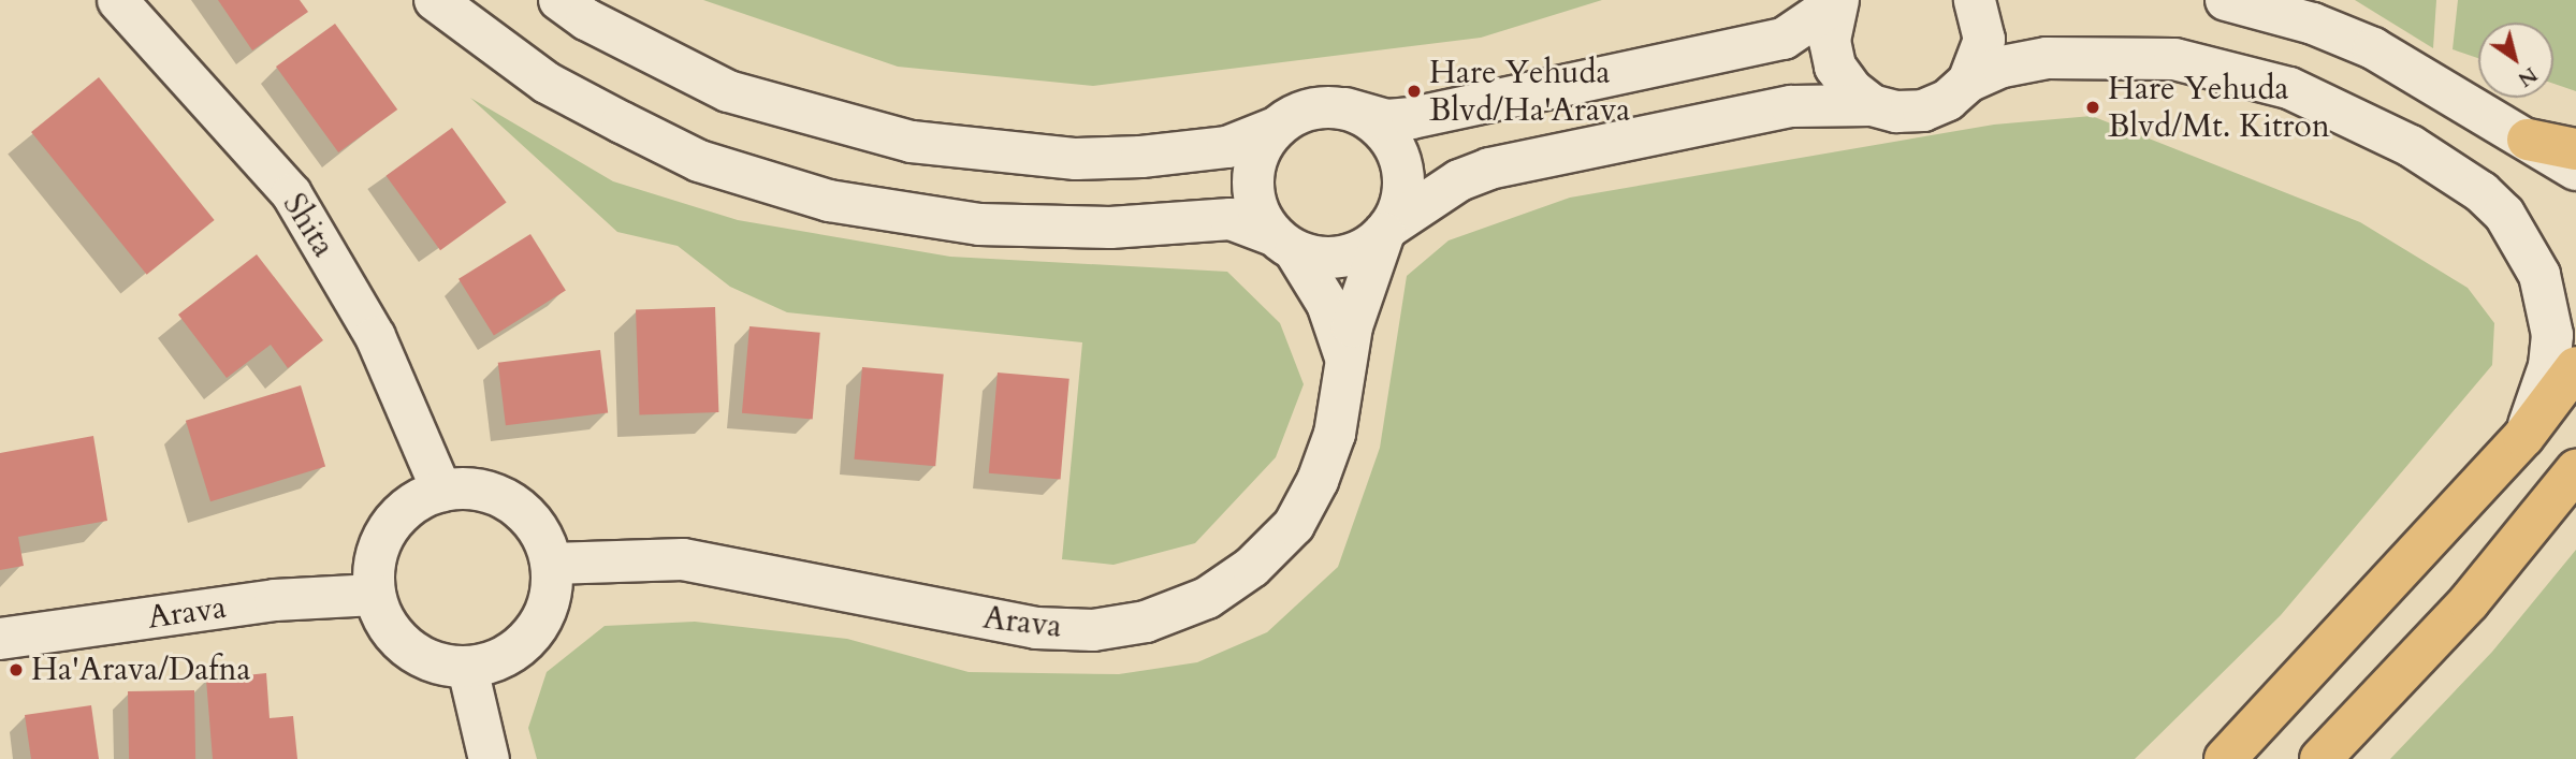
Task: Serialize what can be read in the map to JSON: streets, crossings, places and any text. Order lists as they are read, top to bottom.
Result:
{
  "streets": {
    "street": ["Shita", "Arava"]
  },
  "crossings": [
    ["Shita", "Arava"]
  ],
  "places": ["Hare Yehuda Blvd/Ha'Arava", "Hare Yehuda Blvd/Mt. Kitron", "Ha'Arava/Dafna"],
  "north": "bottom right"
}
